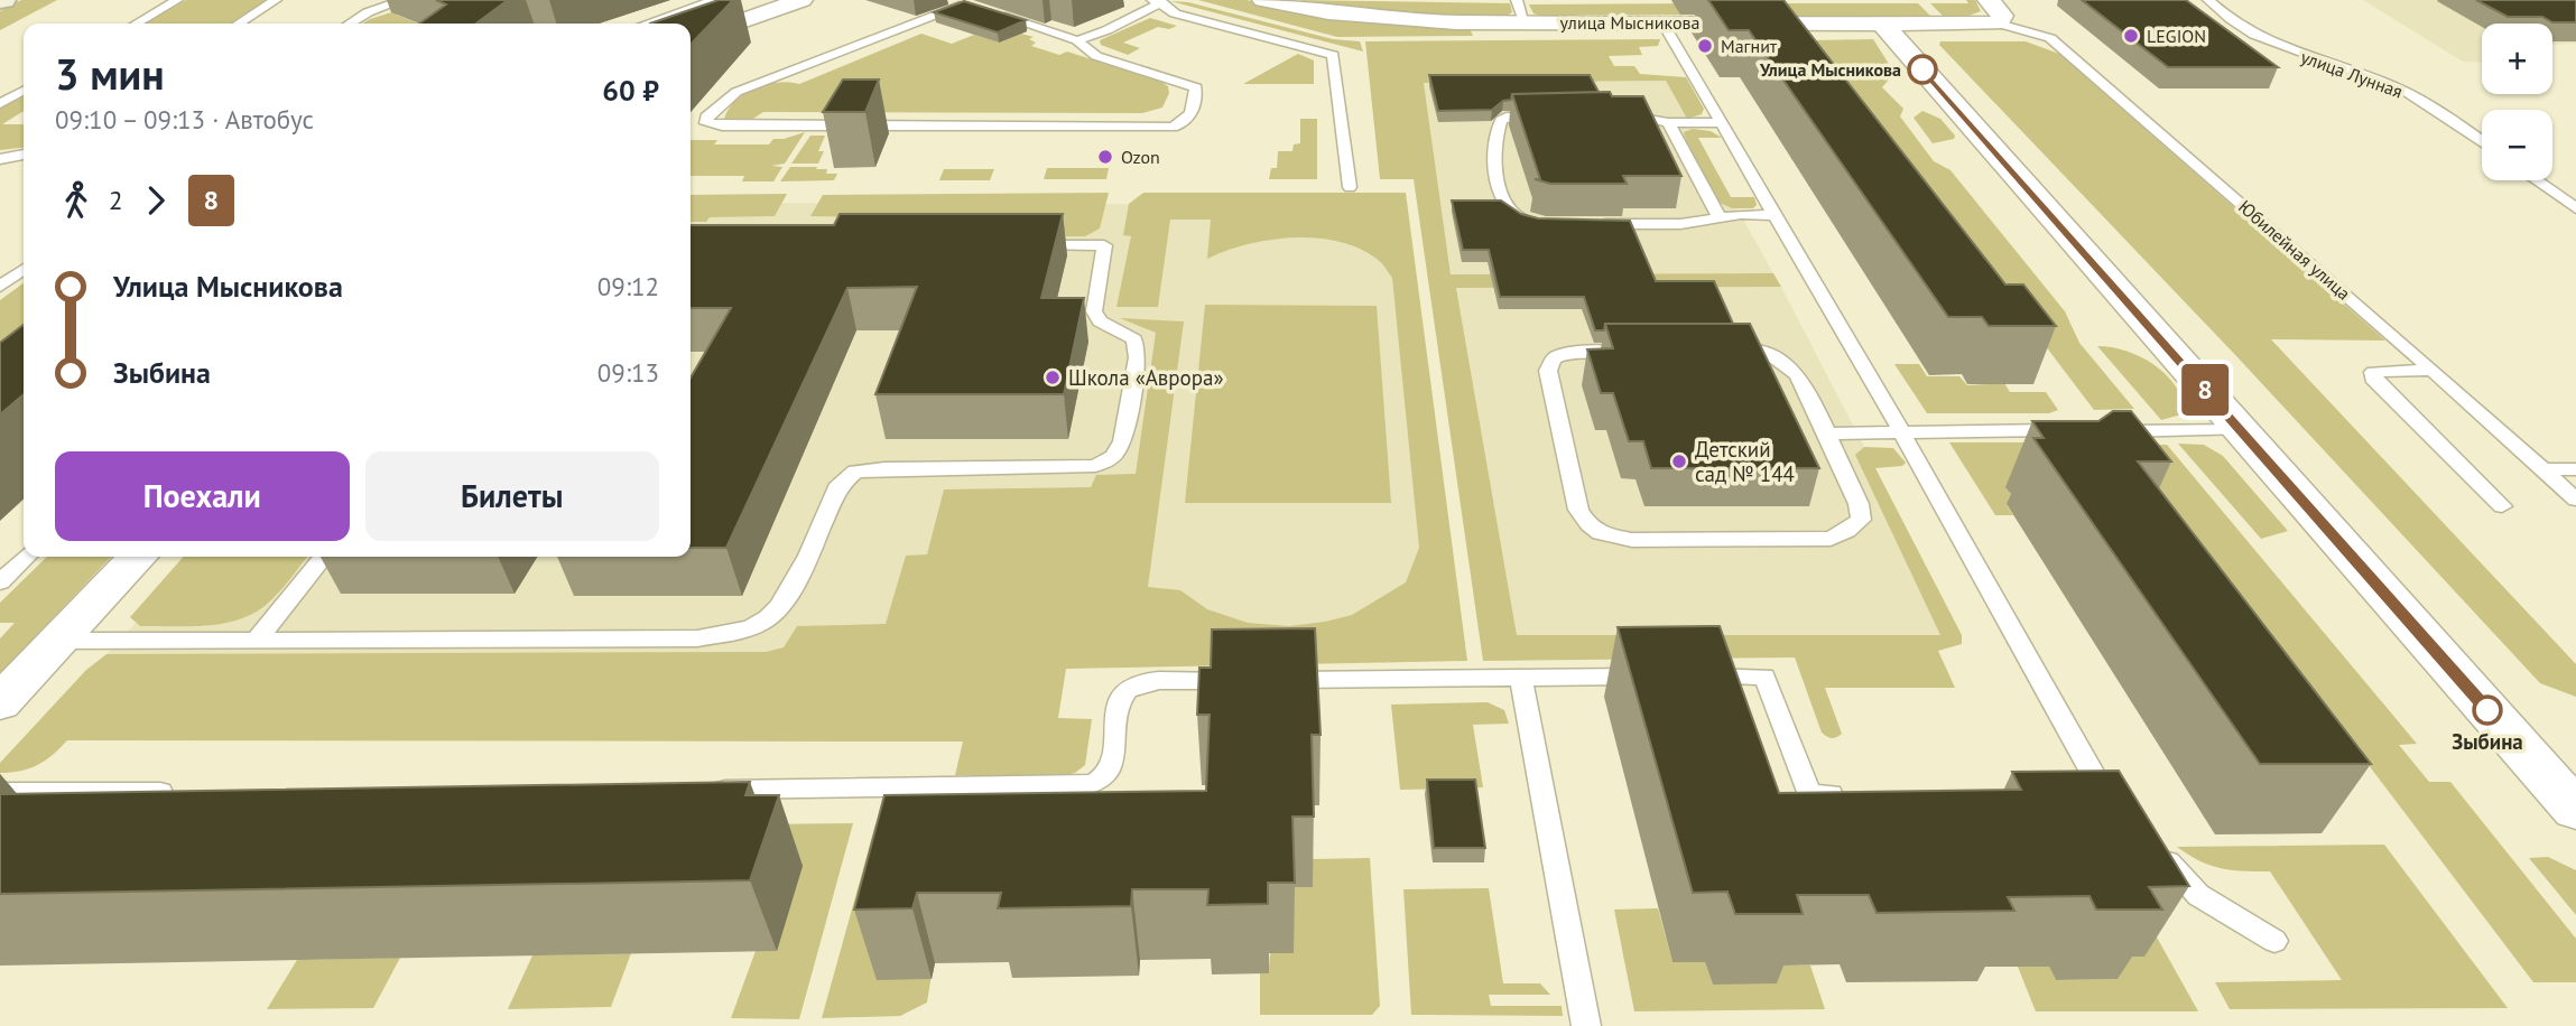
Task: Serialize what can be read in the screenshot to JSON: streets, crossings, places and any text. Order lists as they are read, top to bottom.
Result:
{
  "streets": {
    "street": ["улица Мысникова"],
    "lane": ["улица Лунная", "Юбилейная улица"]
  },
  "crossings": [
    ["улица Мысникова", "Юбилейная улица"]
  ],
  "places": [
    "LEGION",
    "Магнит",
    "Улица Мысникова",
    "Ozon",
    "Школа «Аврора»",
    "Детский сад № 144",
    "Зыбина"
  ],
  "lines": ["bus line 8"],
  "page": {
    "on_map": "8",
    "map_buttons": ["+", "−"],
    "heading": ["3 мин", "09:10 – 09:13 · Автобус", "60 ₽"],
    "legs": ["2", "8"],
    "list": [
      {
        "name": "Улица Мысникова",
        "value": "09:12"
      },
      {
        "name": "Зыбина",
        "value": "09:13"
      }
    ],
    "buttons": ["Поехали", "Билеты"]
  }
}
